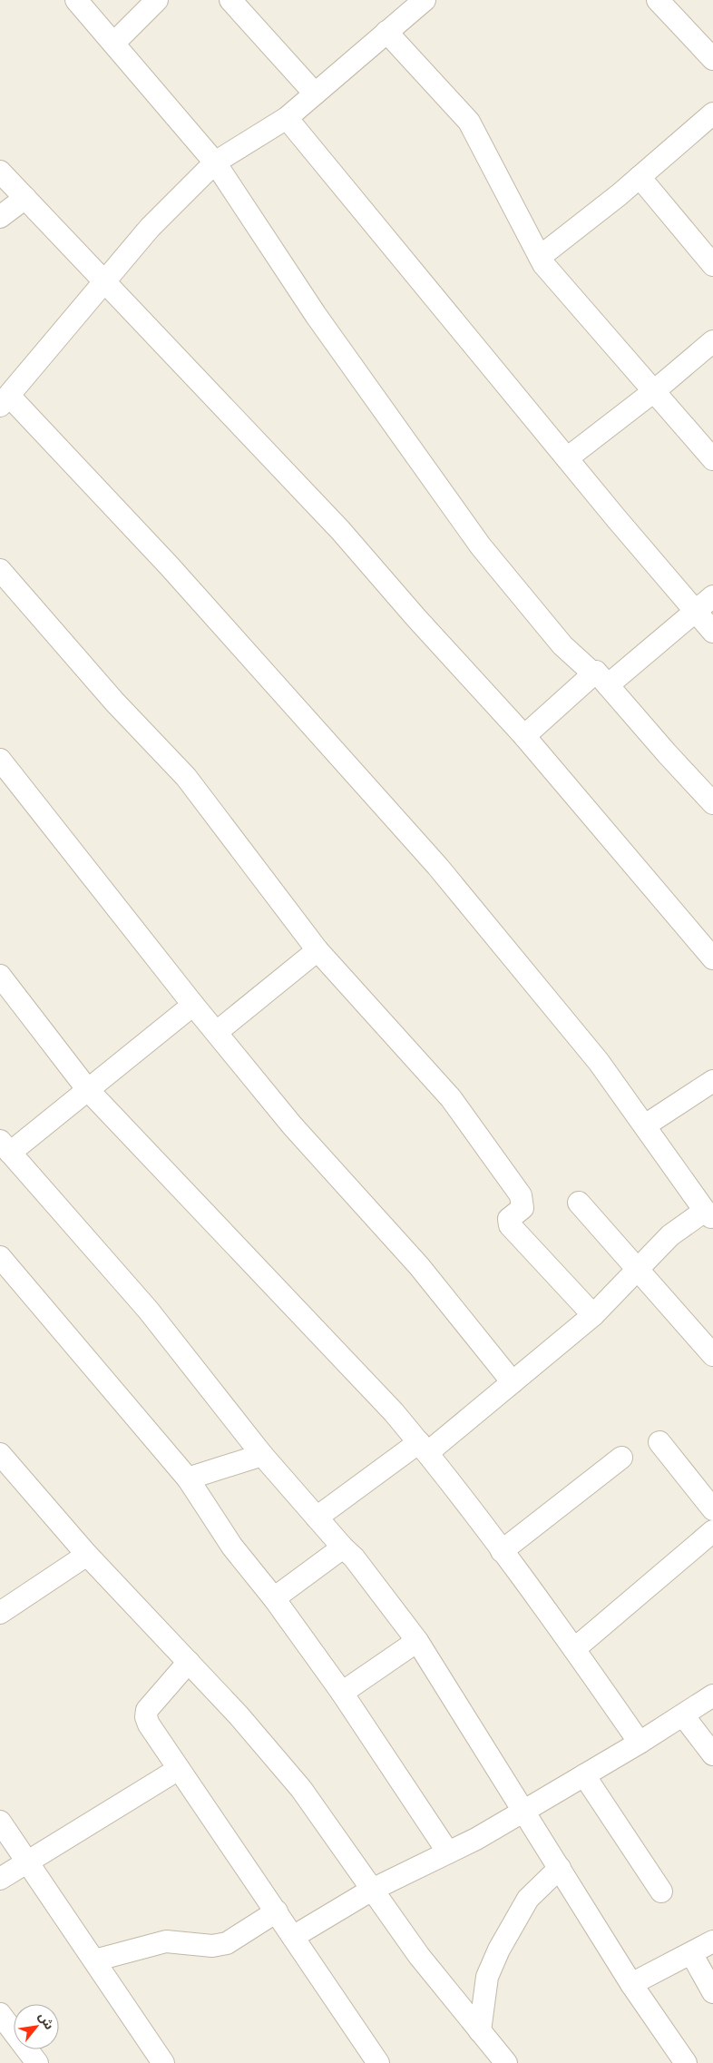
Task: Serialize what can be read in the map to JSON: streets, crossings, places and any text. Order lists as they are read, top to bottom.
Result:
{
  "north": "top right"
}
